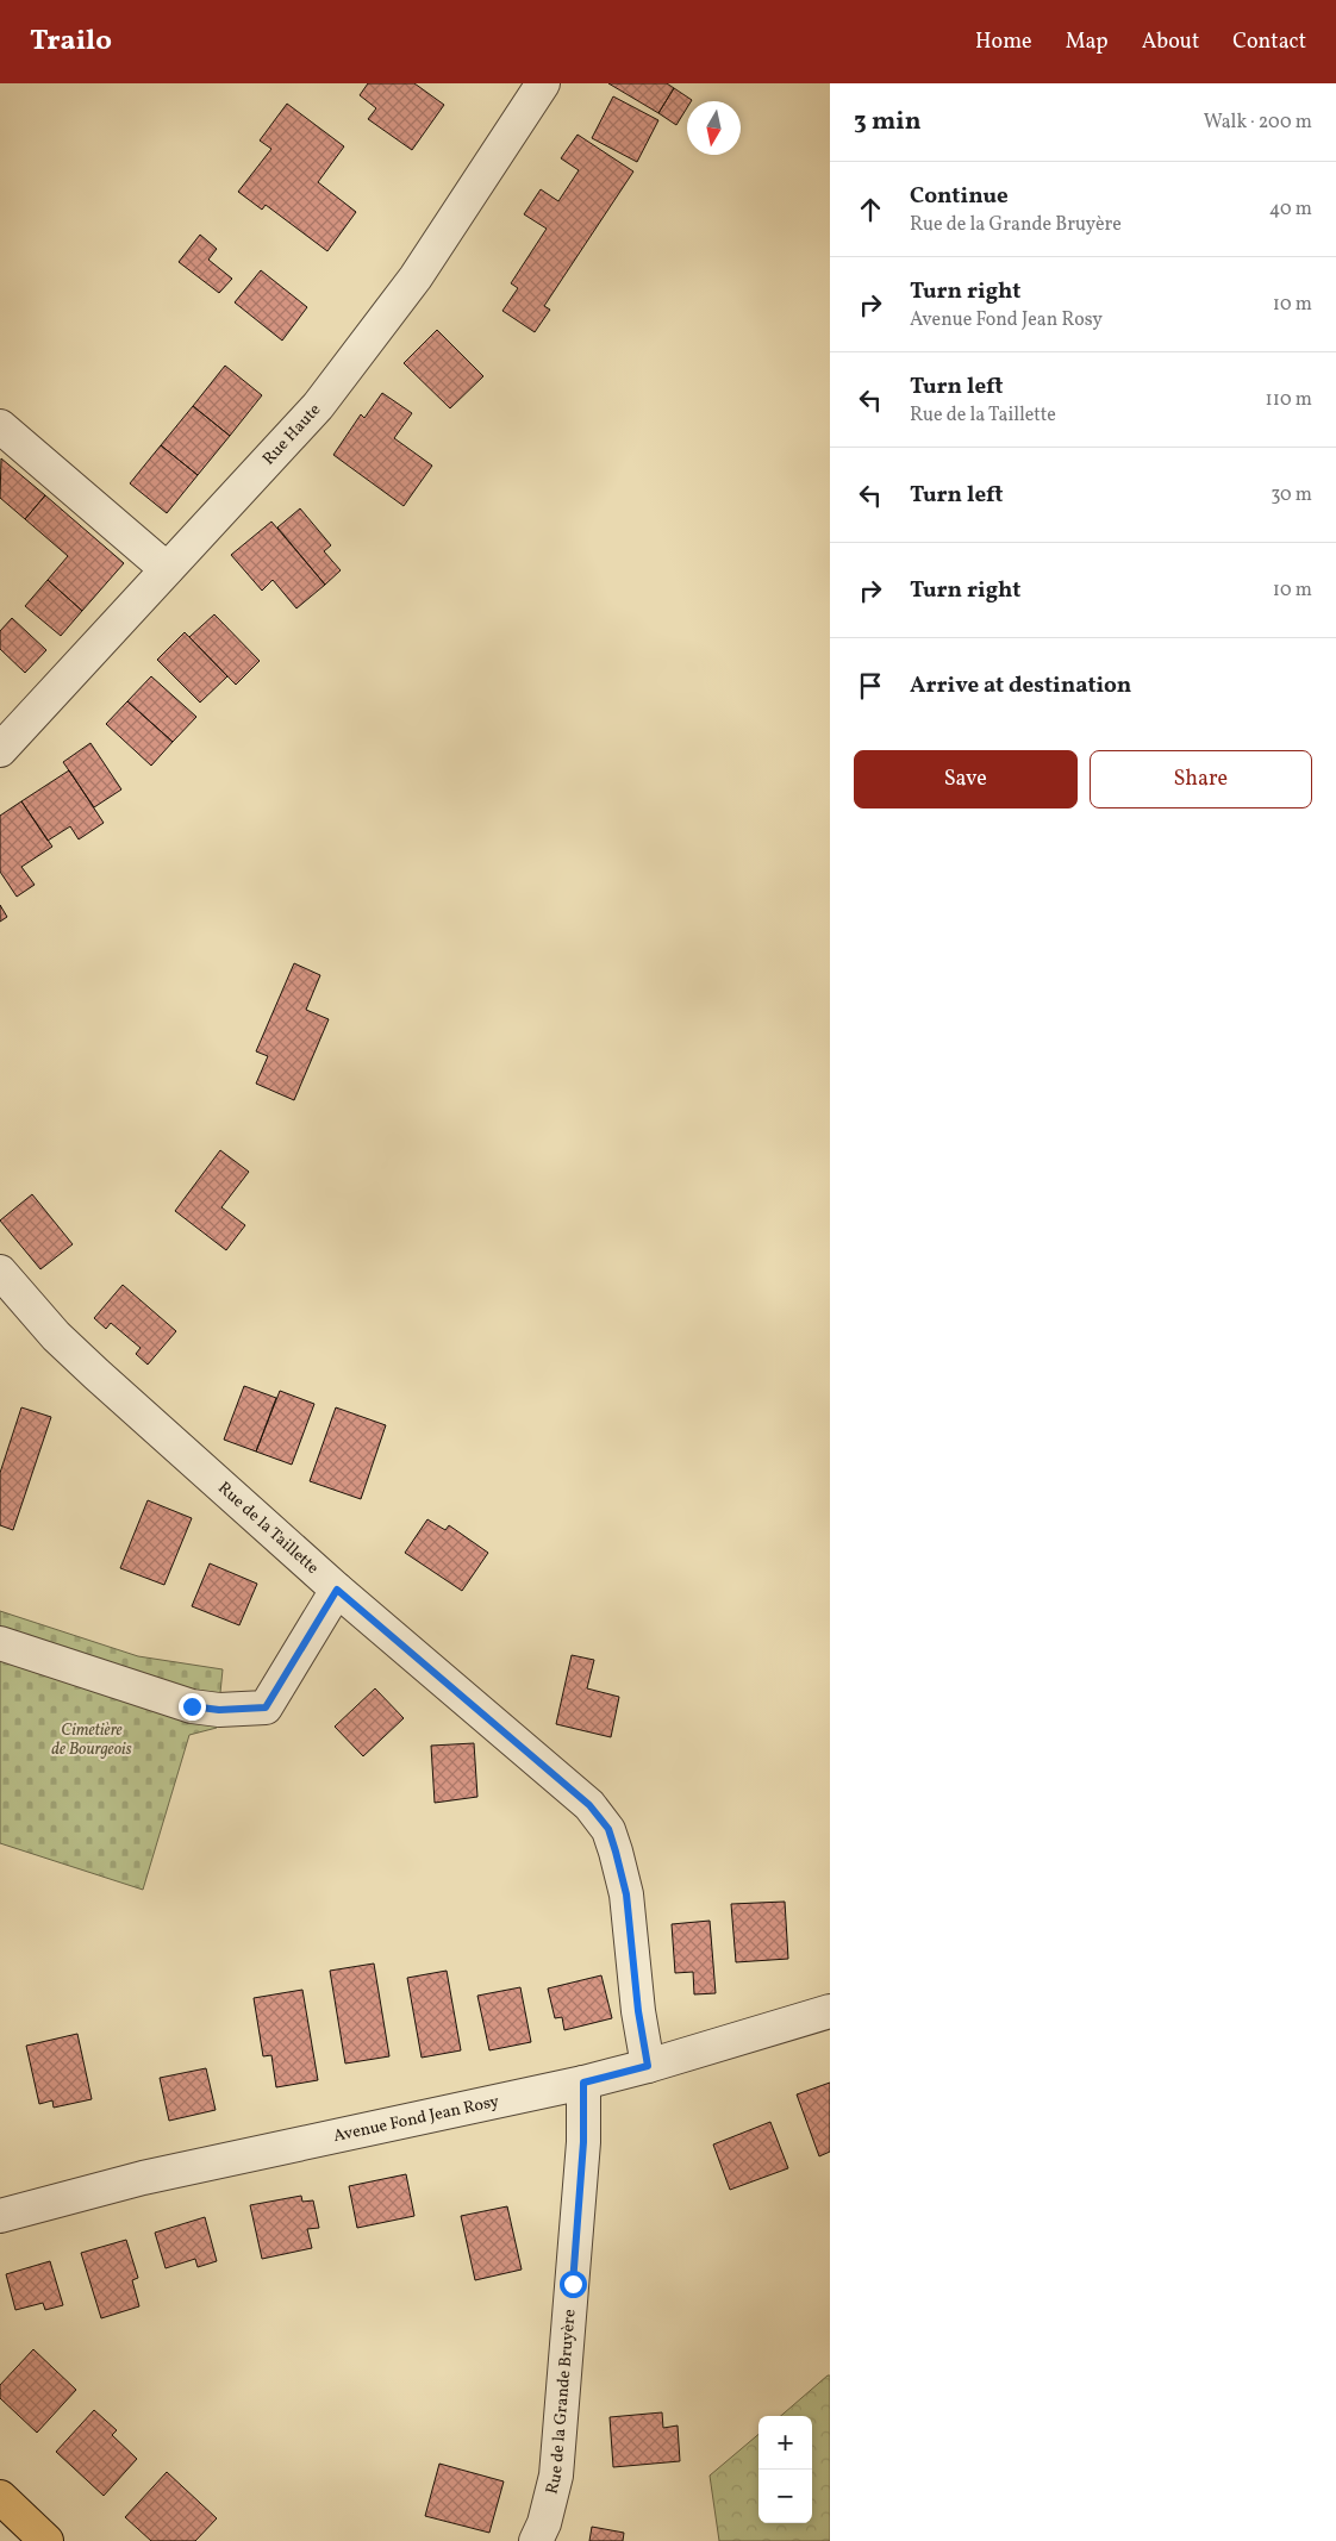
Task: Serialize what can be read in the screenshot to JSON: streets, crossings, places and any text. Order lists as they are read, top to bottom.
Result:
{
  "streets": {
    "street": [
      "Rue Haute",
      "Rue de la Taillette",
      "Avenue Fond Jean Rosy",
      "Rue de la Grande Bruyère"
    ]
  },
  "crossings": [
    ["Rue de la Taillette", "Avenue Fond Jean Rosy"],
    ["Avenue Fond Jean Rosy", "Rue de la Grande Bruyère"]
  ],
  "parks": ["Cimetière de Bourgeois"],
  "north": "bottom",
  "page": {
    "header": "Trailo",
    "nav": [
      "Home",
      "Map",
      "About",
      "Contact"
    ],
    "heading": ["3 min", "Walk · 200 m"],
    "list": [
      ["Continue", "Rue de la Grande Bruyère", "40 m"],
      ["Turn right", "Avenue Fond Jean Rosy", "10 m"],
      ["Turn left", "Rue de la Taillette", "110 m"],
      ["Turn left", "30 m"],
      ["Turn right", "10 m"],
      "Arrive at destination"
    ],
    "buttons": ["Save", "Share"],
    "map_buttons": ["+", "−"]
  }
}
